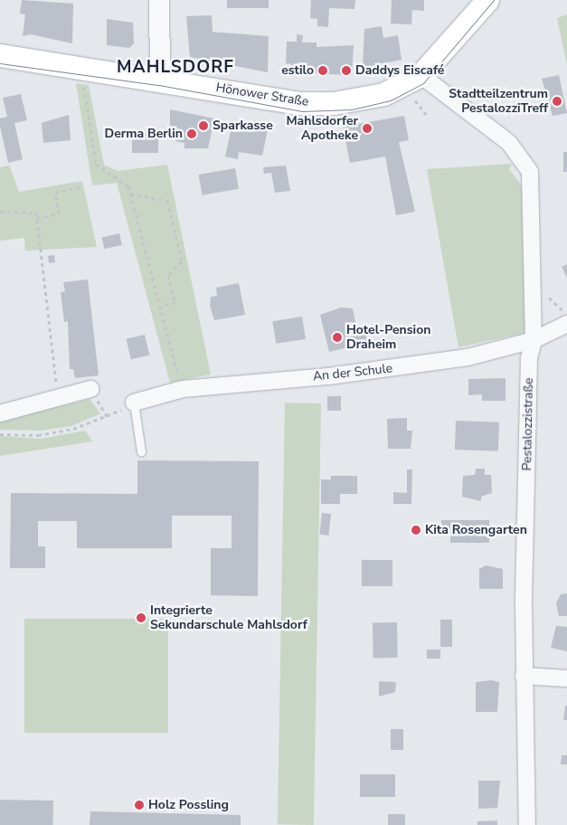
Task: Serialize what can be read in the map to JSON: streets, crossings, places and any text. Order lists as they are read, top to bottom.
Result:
{
  "streets": {
    "main road": ["Hönower Straße"],
    "street": ["An der Schule", "Pestalozzistraße"]
  },
  "crossings": [
    ["Hönower Straße", "Pestalozzistraße"],
    ["An der Schule", "Pestalozzistraße"]
  ],
  "districts": ["MAHLSDORF"],
  "places": [
    "estilo",
    "Daddys Eiscafé",
    "Stadtteilzentrum PestalozziTreff",
    "Sparkasse",
    "Mahlsdorfer Apotheke",
    "Derma Berlin",
    "Hotel-Pension Draheim",
    "Kita Rosengarten",
    "Integrierte Sekundarschule Mahlsdorf",
    "Holz Possling"
  ]
}
